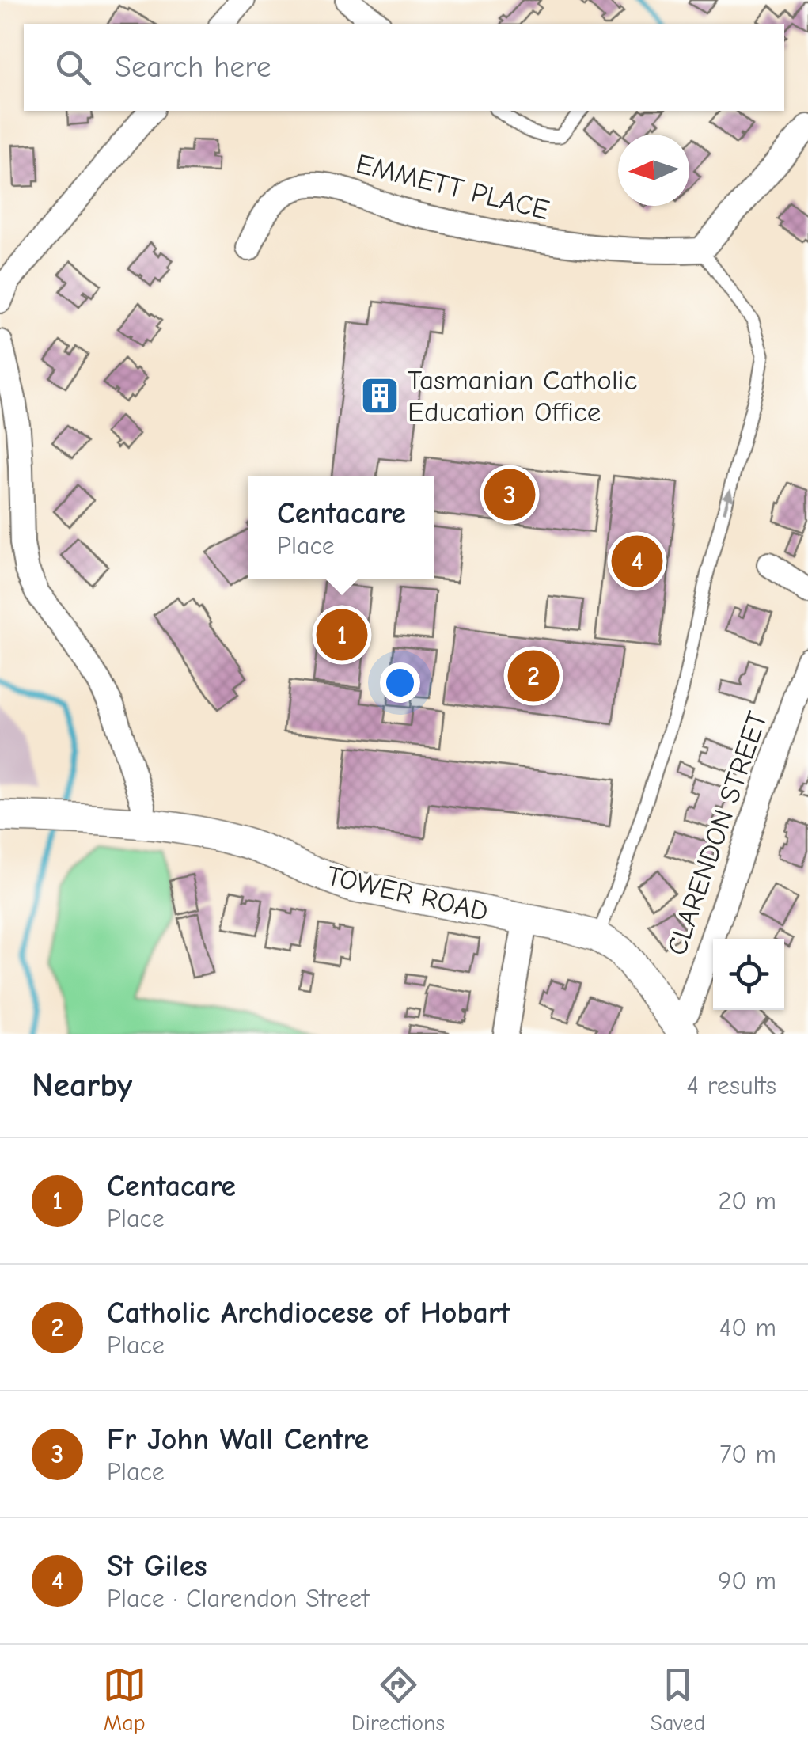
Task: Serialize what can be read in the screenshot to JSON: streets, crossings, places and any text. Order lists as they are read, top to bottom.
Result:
{
  "streets": {
    "street": ["EMMETT PLACE", "CLARENDON STREET", "TOWER ROAD"]
  },
  "crossings": [
    ["CLARENDON STREET", "TOWER ROAD"]
  ],
  "places": {
    "building": ["Tasmanian Catholic Education Office"]
  },
  "north": "left",
  "page": {
    "search": "Search here",
    "pins": [
      "3",
      "4",
      "1",
      "2"
    ],
    "popup": ["Centacare", "Place"],
    "heading": ["Nearby", "4 results"],
    "list": [
      {
        "mark": "1",
        "name": "Centacare",
        "note": "Place",
        "value": "20 m"
      },
      {
        "mark": "2",
        "name": "Catholic Archdiocese of Hobart",
        "note": "Place",
        "value": "40 m"
      },
      {
        "mark": "3",
        "name": "Fr John Wall Centre",
        "note": "Place",
        "value": "70 m"
      },
      {
        "mark": "4",
        "name": "St Giles",
        "note": "Place · Clarendon Street",
        "value": "90 m"
      }
    ],
    "nav": ["Map", "Directions", "Saved"]
  }
}
